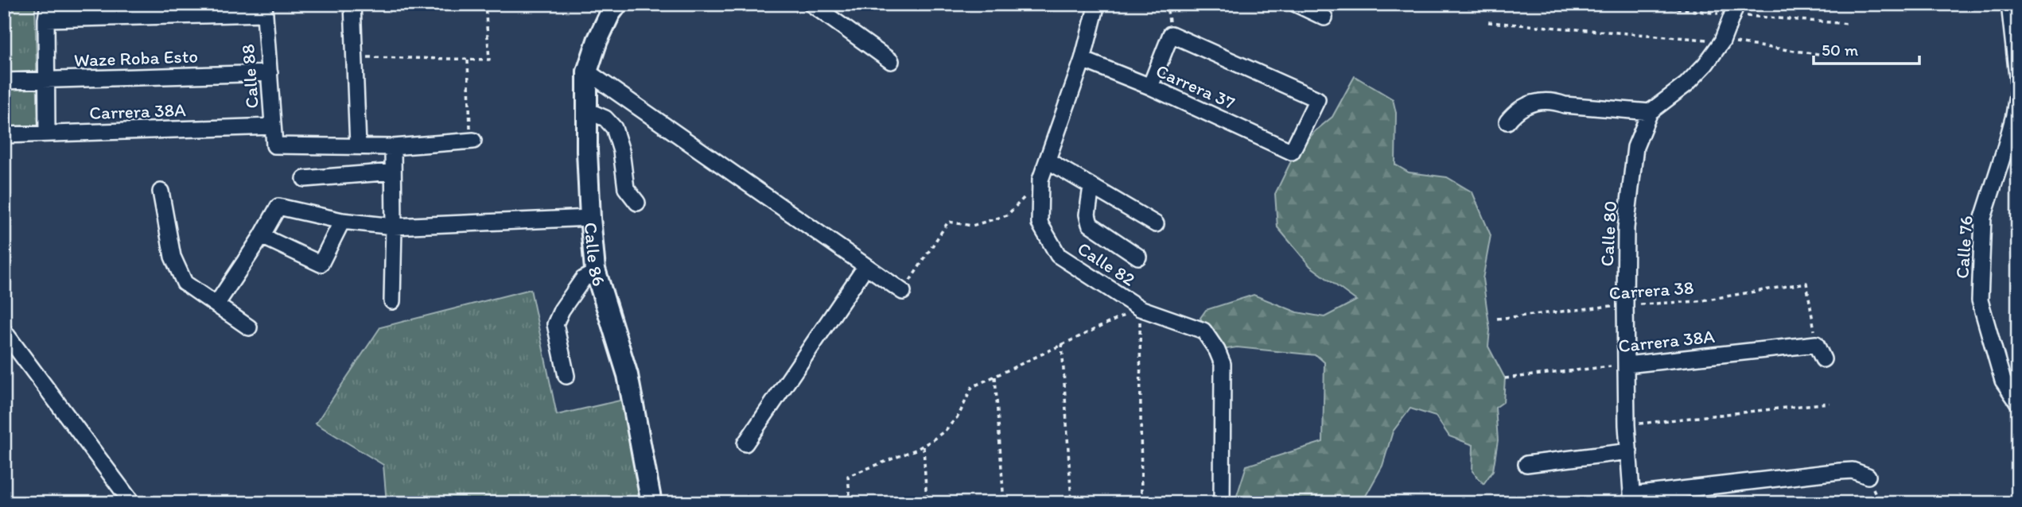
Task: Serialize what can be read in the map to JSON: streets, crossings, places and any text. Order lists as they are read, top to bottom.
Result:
{
  "streets": {
    "main road": ["Calle 86"],
    "street": [
      "Waze Roba Esto",
      "Calle 88",
      "Carrera 37",
      "Carrera 38A",
      "Calle 80",
      "Calle 76",
      "Calle 82"
    ],
    "path": ["Carrera 38"]
  },
  "crossings": [
    ["Waze Roba Esto", "Calle 88"],
    ["Calle 88", "Carrera 38A"],
    ["Carrera 37", "Calle 82"],
    ["Carrera 38A", "Calle 80"],
    ["Carrera 38A", "Carrera 38"],
    ["Calle 80", "Carrera 38"]
  ],
  "scale_bar": "50 m"
}
